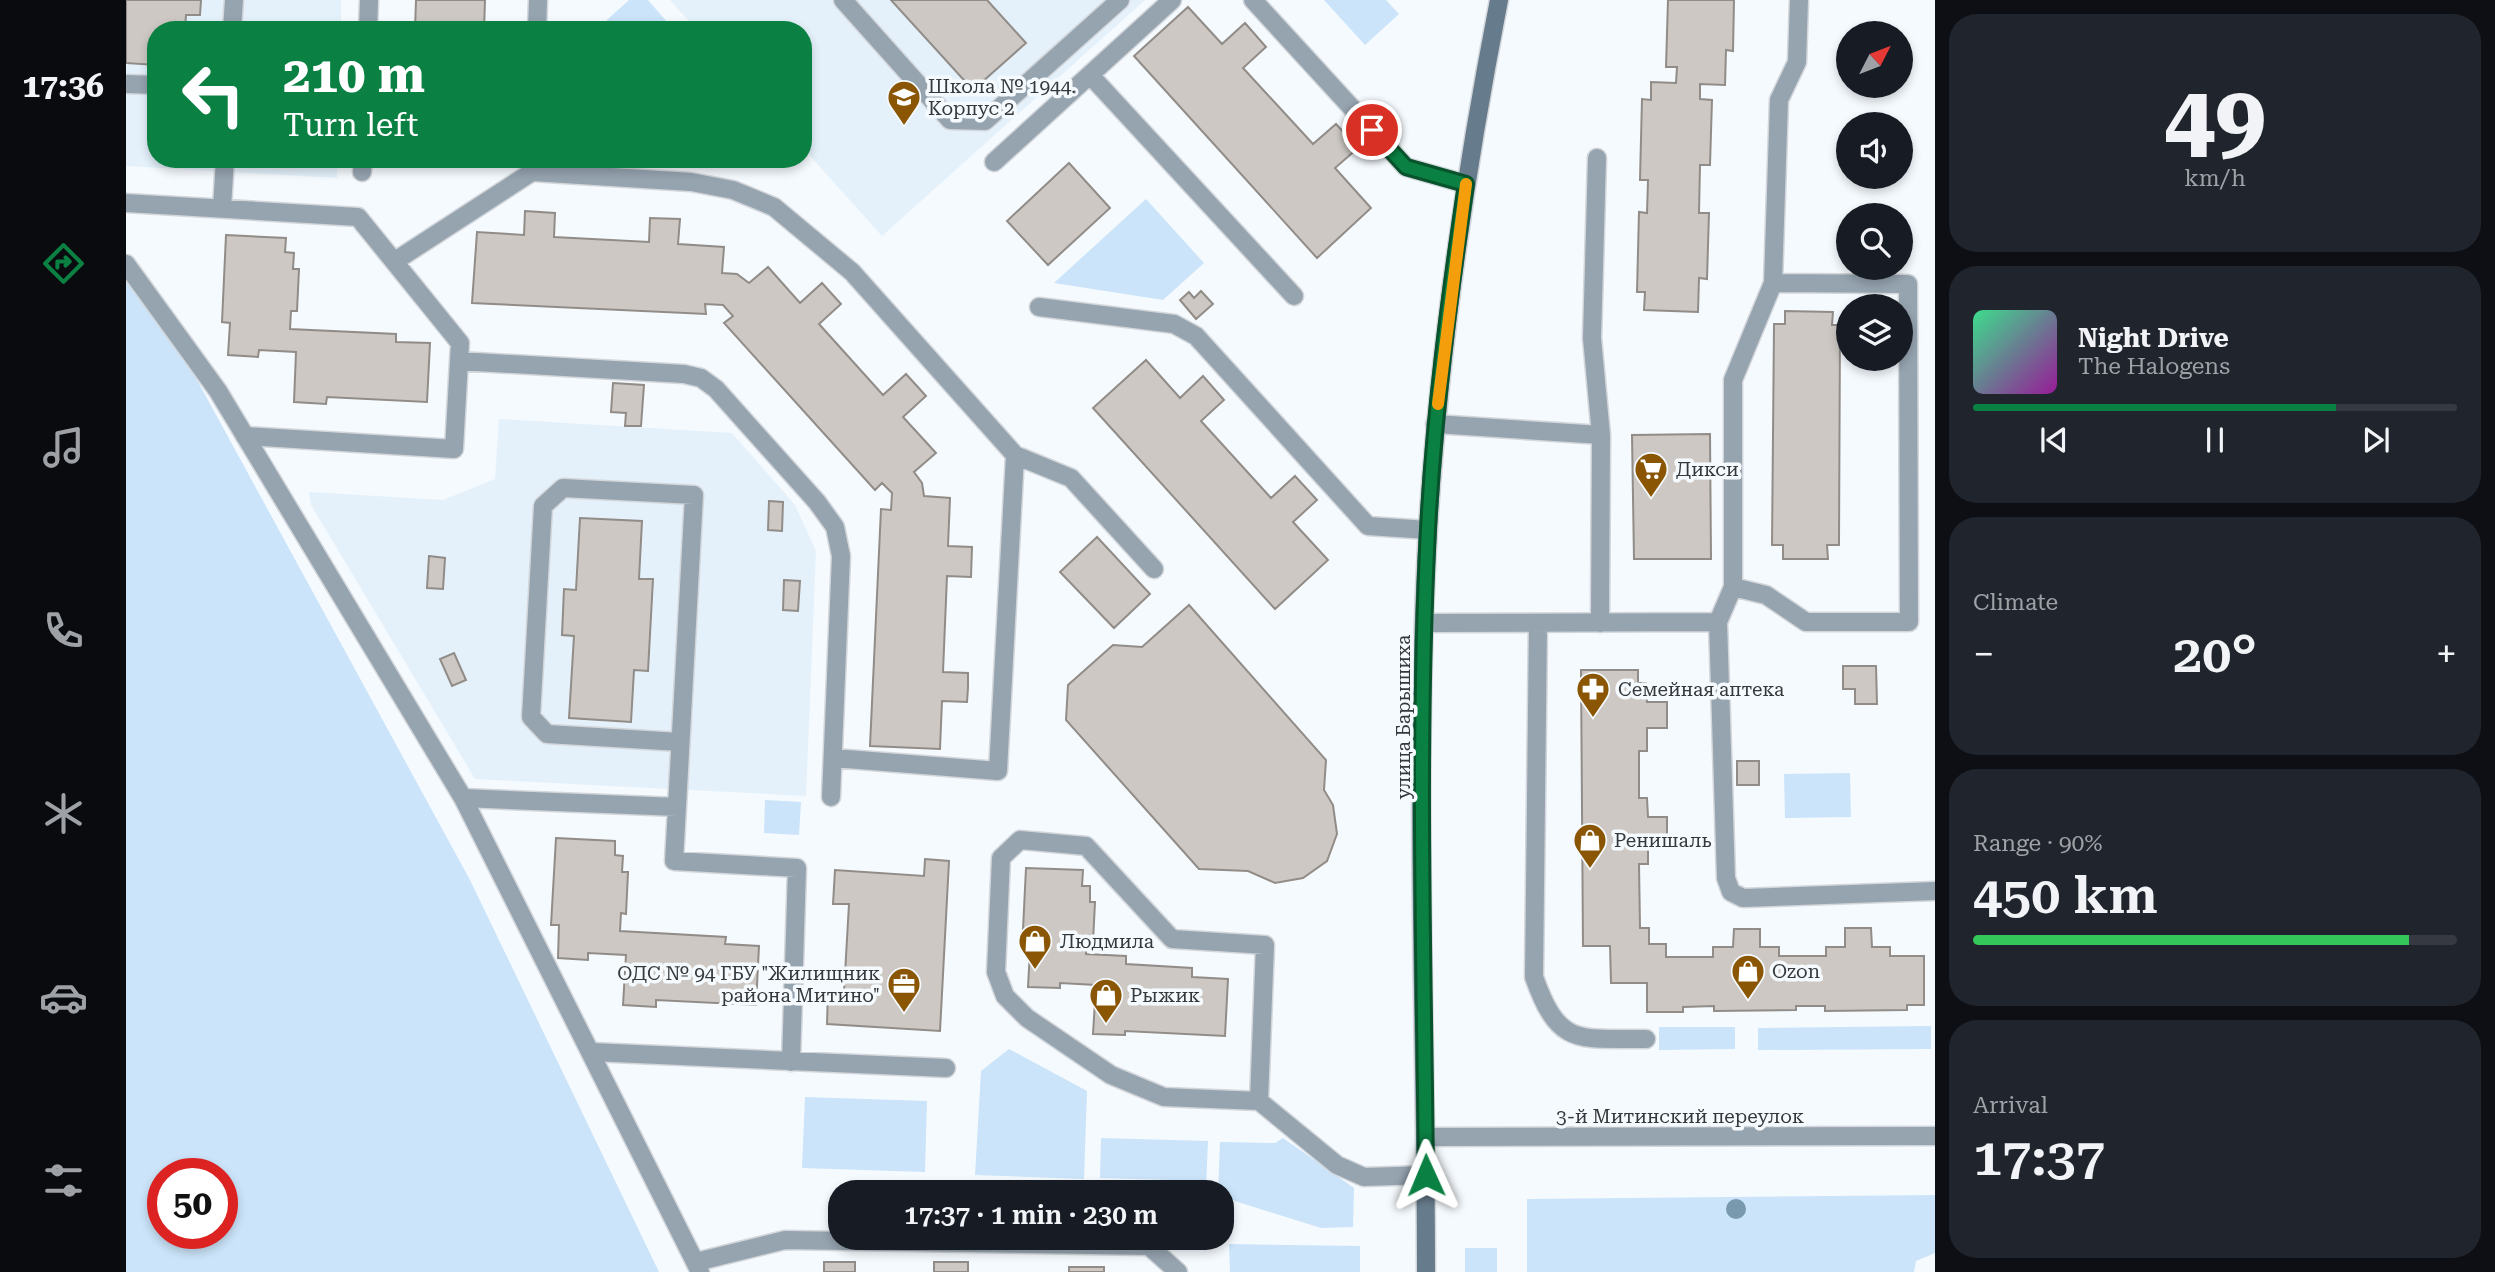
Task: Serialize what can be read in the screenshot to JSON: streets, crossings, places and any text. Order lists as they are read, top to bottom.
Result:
{
  "streets": {
    "main road": ["улица Барышиха"],
    "street": ["3-й Митинский переулок"]
  },
  "crossings": [
    ["улица Барышиха", "3-й Митинский переулок"]
  ],
  "places": {
    "school or university": ["Школа № 1944. Корпус 2"],
    "supermarket": ["Дикси"],
    "pharmacy": ["Семейная аптека"],
    "shop": [
      "Ренишаль",
      "Людмила",
      "Ozon",
      "Рыжик"
    ],
    "office": ["ОДС № 94 ГБУ \"Жилищник района Митино\""]
  },
  "north": "top right",
  "page": {
    "tabs": "17:36",
    "tile": [
      ["49", "km/h"],
      "Climate",
      ["Range · 90%", "450 km"],
      ["Arrival", "17:37"]
    ],
    "turn": ["210 m", "Turn left"],
    "song": ["Night Drive", "The Halogens"],
    "heat": ["−", "20°", "+"],
    "limit": "50",
    "trip": "17:37 · 1 min · 230 m"
  }
}
